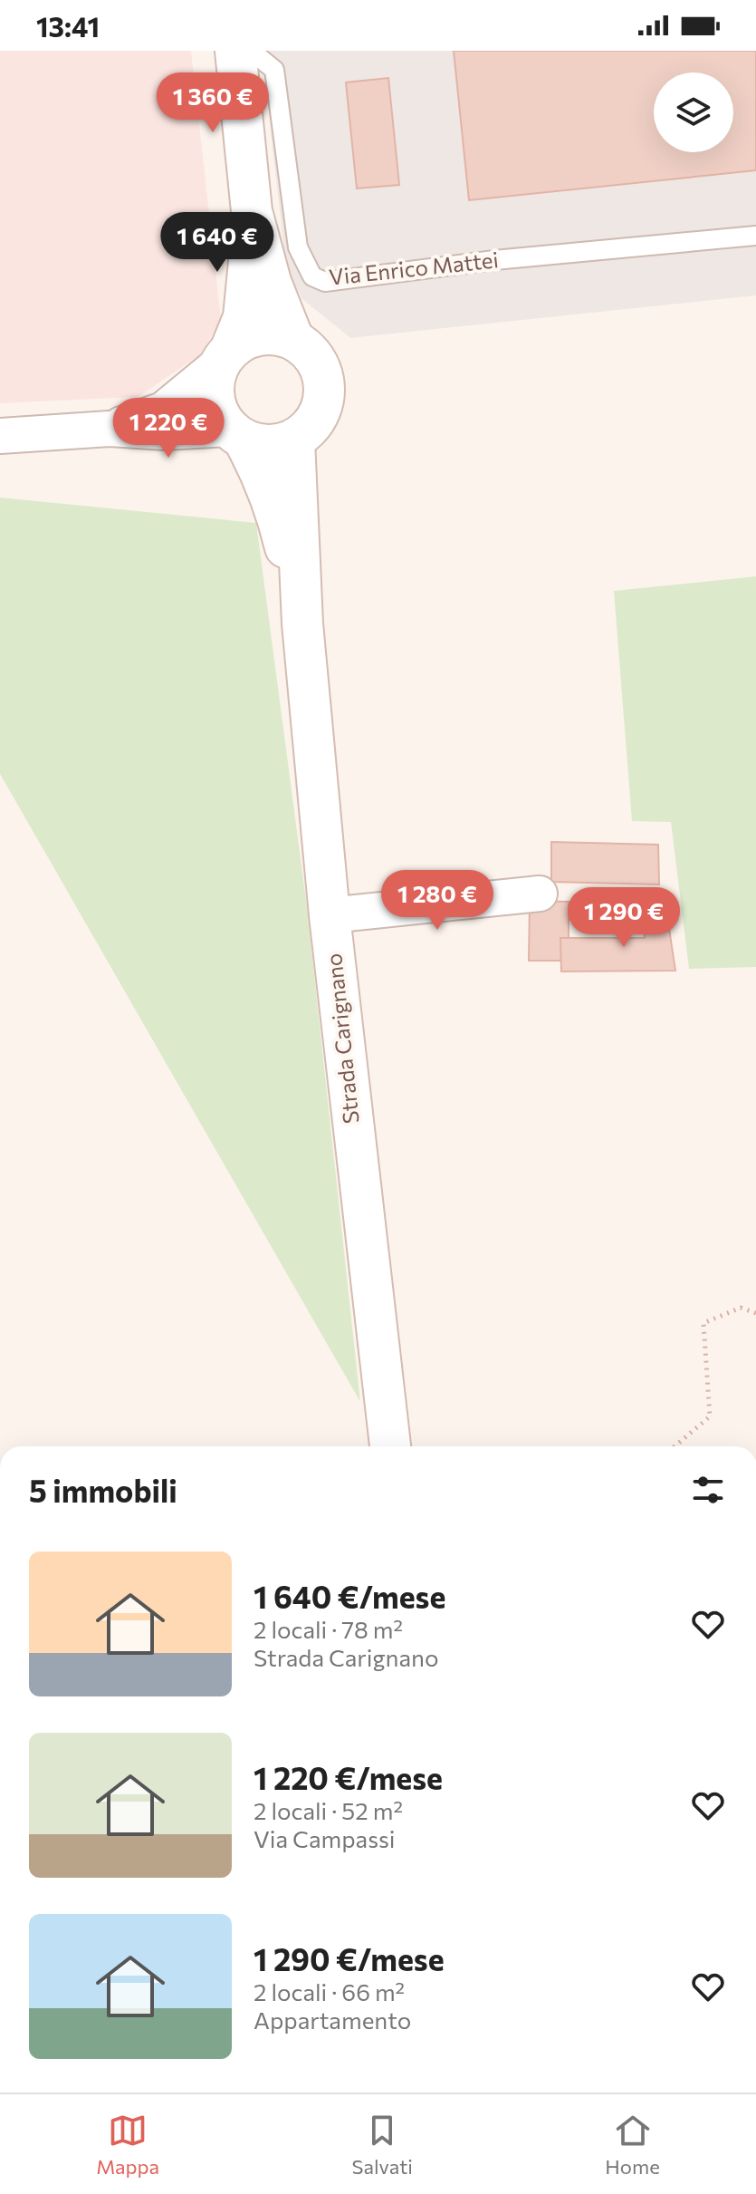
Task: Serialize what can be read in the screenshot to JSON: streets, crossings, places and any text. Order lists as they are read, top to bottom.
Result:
{
  "streets": {
    "street": ["Strada Carignano"],
    "lane": ["Via Enrico Mattei"]
  },
  "page": {
    "status": "13:41",
    "price": [
      "1 360 €",
      "1 640 €",
      "1 220 €",
      "1 280 €",
      "1 290 €"
    ],
    "heading": "5 immobili",
    "list": [
      {
        "name": "1 640 €/mese",
        "note": "2 locali · 78 m² · Strada Carignano"
      },
      {
        "name": "1 220 €/mese",
        "note": "2 locali · 52 m² · Via Campassi"
      },
      {
        "name": "1 290 €/mese",
        "note": "2 locali · 66 m² · Appartamento"
      }
    ],
    "tabs": ["Mappa", "Salvati", "Home"]
  }
}
